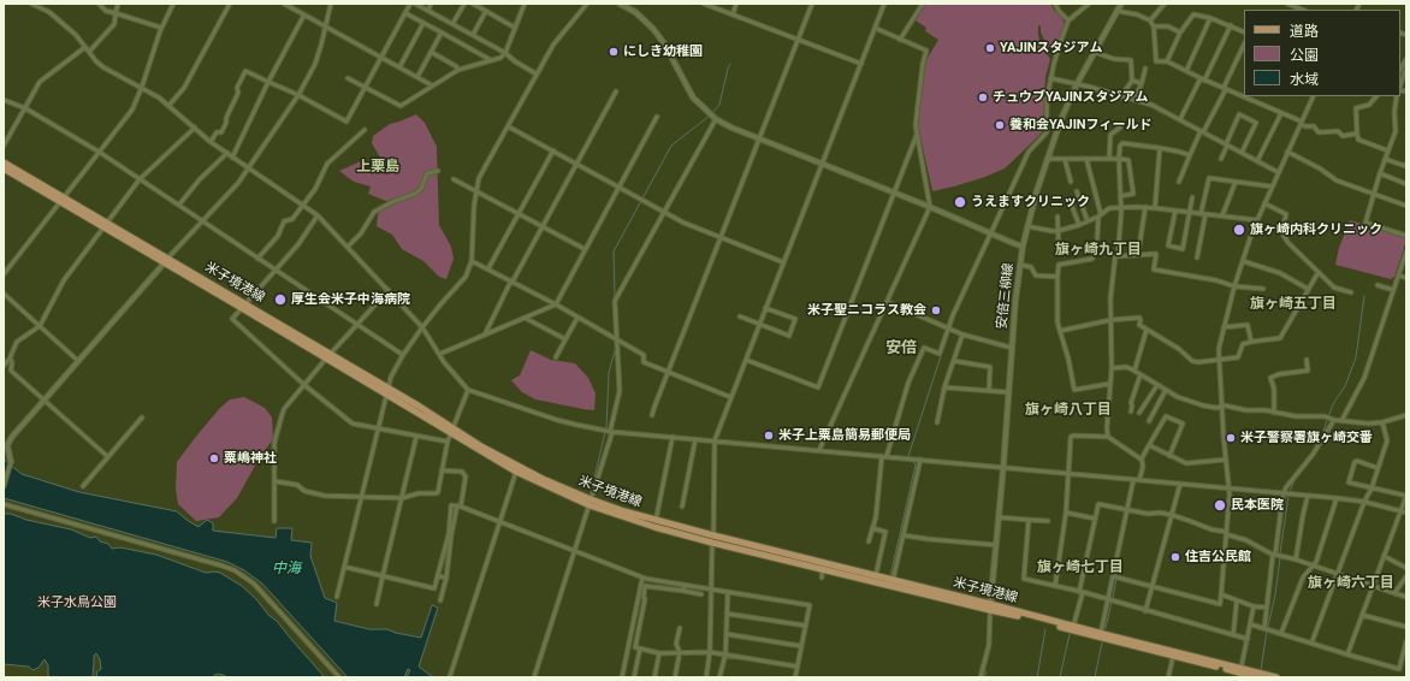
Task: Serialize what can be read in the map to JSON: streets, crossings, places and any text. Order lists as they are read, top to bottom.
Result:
{
  "streets": {
    "main road": ["米子境港線"],
    "street": ["安倍三柳線"]
  },
  "crossings": [
    ["米子境港線", "安倍三柳線"]
  ],
  "districts": [
    "上栗島",
    "旗ヶ崎九丁目",
    "旗ヶ崎五丁目",
    "安倍",
    "旗ヶ崎八丁目",
    "旗ヶ崎七丁目",
    "旗ヶ崎六丁目"
  ],
  "water": ["中海"],
  "parks": ["米子水鳥公園"],
  "places": [
    "YAJINスタジアム",
    "にしき幼稚園",
    "チュウブYAJINスタジアム",
    "養和会YAJINフィールド",
    "うえますクリニック",
    "旗ヶ崎内科クリニック",
    "厚生会米子中海病院",
    "米子聖ニコラス教会",
    "米子上粟島簡易郵便局",
    "米子警察署旗ヶ崎交番",
    "粟嶋神社",
    "民本医院",
    "住吉公民館"
  ],
  "legend": ["道路", "公園", "水域"]
}
